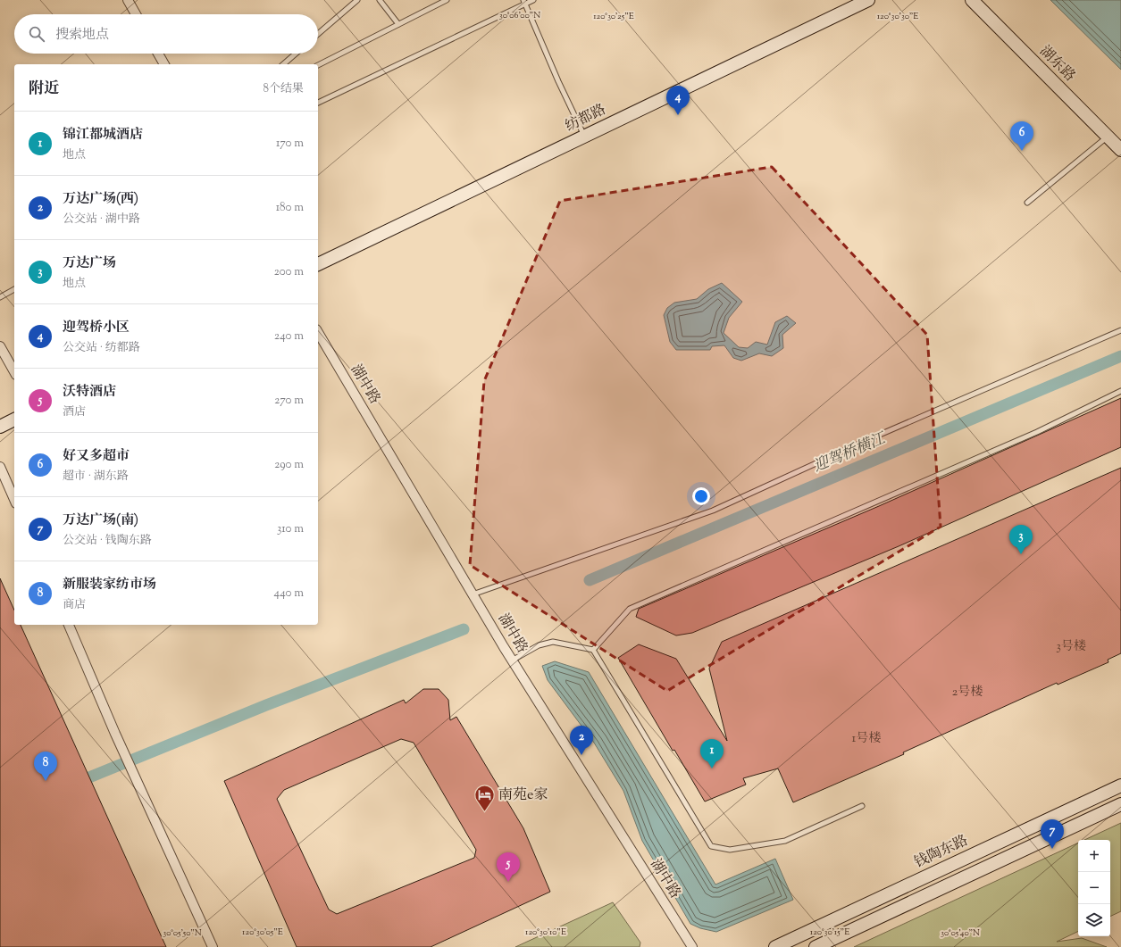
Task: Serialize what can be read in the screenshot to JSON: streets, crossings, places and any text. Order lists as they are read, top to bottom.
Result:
{
  "streets": {
    "street": [
      "湖东路",
      "纺都路",
      "湖中路",
      "钱陶东路"
    ]
  },
  "water": ["迎驾桥横江"],
  "places": {
    "hotel": ["南苑e家"]
  },
  "house_numbers": ["3号楼", "2号楼", "1号楼"],
  "page": {
    "search": "搜索地点",
    "heading": ["附近", "8个结果"],
    "pins": [
      "4",
      "6",
      "3",
      "2",
      "1",
      "8",
      "7",
      "5"
    ],
    "list": [
      {
        "mark": "1",
        "name": "锦江都城酒店",
        "note": "地点",
        "value": "170 m"
      },
      {
        "mark": "2",
        "name": "万达广场(西)",
        "note": "公交站 · 湖中路",
        "value": "180 m"
      },
      {
        "mark": "3",
        "name": "万达广场",
        "note": "地点",
        "value": "200 m"
      },
      {
        "mark": "4",
        "name": "迎驾桥小区",
        "note": "公交站 · 纺都路",
        "value": "240 m"
      },
      {
        "mark": "5",
        "name": "沃特酒店",
        "note": "酒店",
        "value": "270 m"
      },
      {
        "mark": "6",
        "name": "好又多超市",
        "note": "超市 · 湖东路",
        "value": "290 m"
      },
      {
        "mark": "7",
        "name": "万达广场(南)",
        "note": "公交站 · 钱陶东路",
        "value": "310 m"
      },
      {
        "mark": "8",
        "name": "新服装家纺市场",
        "note": "商店",
        "value": "440 m"
      }
    ],
    "map_buttons": ["+", "−"]
  },
  "coordinates": [
    "30°06'00\"N",
    "120°30'25\"E",
    "120°30'30\"E",
    "120°30'05\"E",
    "120°30'10\"E",
    "120°30'15\"E",
    "30°05'50\"N",
    "30°05'40\"N"
  ]
}
